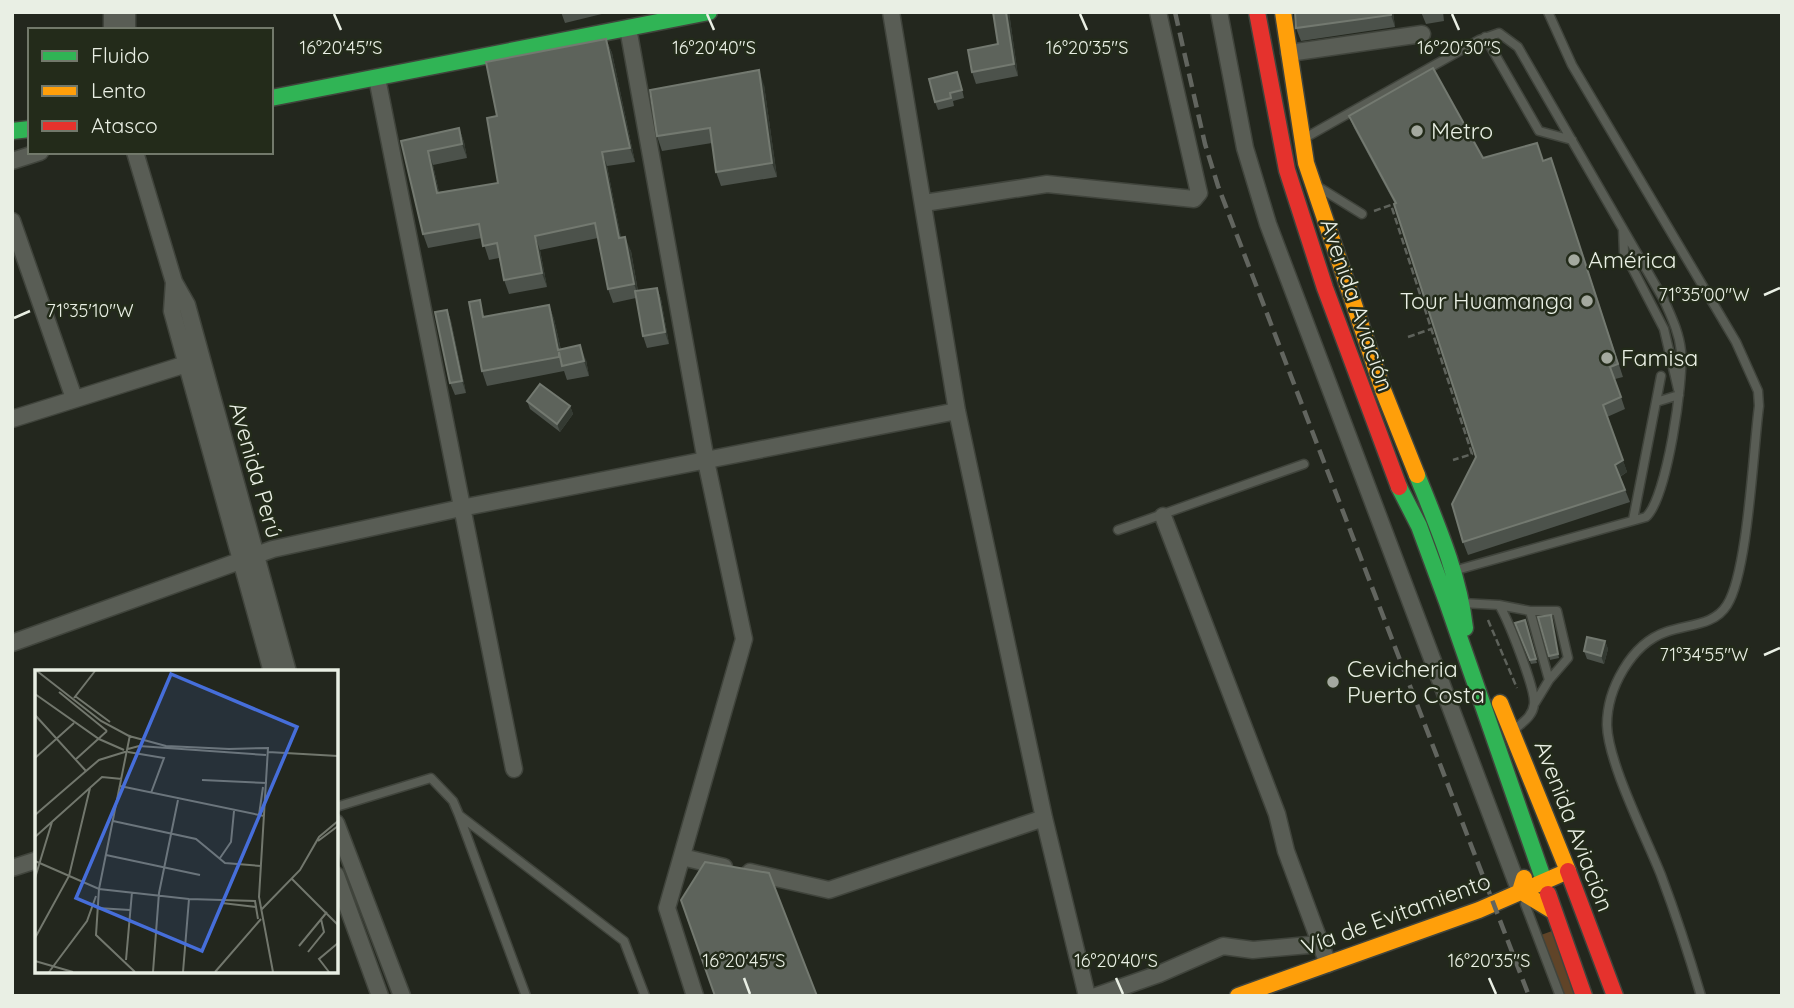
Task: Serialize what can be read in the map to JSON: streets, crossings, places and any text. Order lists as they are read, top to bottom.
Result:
{
  "streets": {
    "main road": ["Avenida Aviación", "Vía de Evitamiento"],
    "street": ["Avenida Perú"]
  },
  "crossings": [
    ["Avenida Aviación", "Vía de Evitamiento"]
  ],
  "places": [
    "Metro",
    "América",
    "Tour Huamanga",
    "Famisa",
    "Cevicheria Puerto Costa"
  ],
  "legend": ["Fluido", "Lento", "Atasco"],
  "coordinates": [
    "16°20'45\"S",
    "16°20'40\"S",
    "16°20'35\"S",
    "16°20'30\"S",
    "71°35'00\"W",
    "71°35'10\"W",
    "71°34'55\"W"
  ]
}
